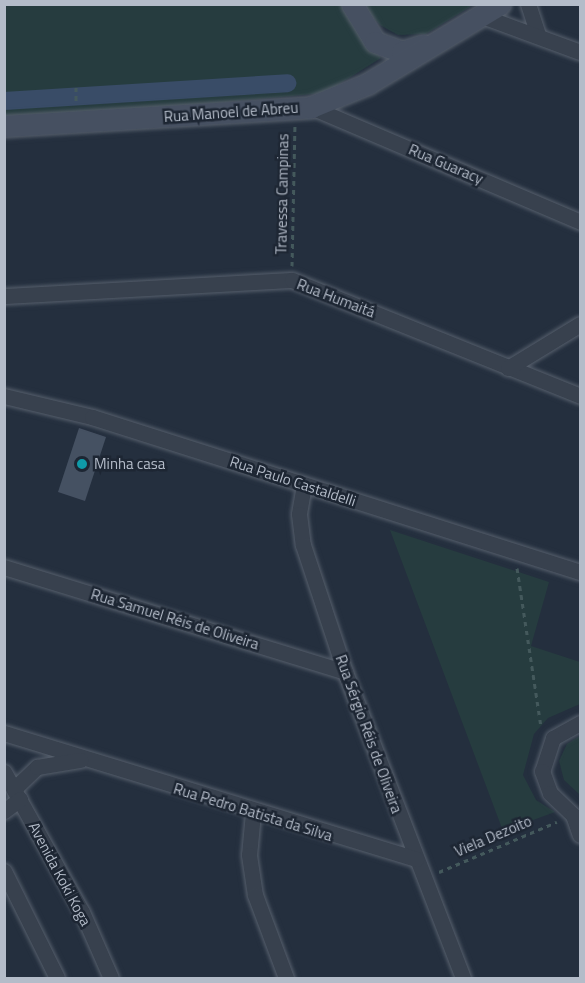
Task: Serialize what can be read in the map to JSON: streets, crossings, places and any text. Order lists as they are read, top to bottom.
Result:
{
  "streets": {
    "main road": ["Rua Manoel de Abreu"],
    "street": [
      "Rua Guaracy",
      "Rua Humaitá",
      "Rua Paulo Castaldelli",
      "Rua Samuel Réis de Oliveira",
      "Rua Sérgio Réis de Oliveira",
      "Rua Pedro Batista da Silva",
      "Avenida Koki Koga"
    ],
    "path": ["Travessa Campinas", "Viela Dezoito"]
  },
  "crossings": [
    ["Rua Manoel de Abreu", "Rua Guaracy"],
    ["Rua Manoel de Abreu", "Travessa Campinas"],
    ["Rua Guaracy", "Travessa Campinas"],
    ["Travessa Campinas", "Rua Humaitá"],
    ["Rua Paulo Castaldelli", "Rua Sérgio Réis de Oliveira"],
    ["Rua Samuel Réis de Oliveira", "Rua Sérgio Réis de Oliveira"],
    ["Rua Sérgio Réis de Oliveira", "Rua Pedro Batista da Silva"],
    ["Rua Sérgio Réis de Oliveira", "Viela Dezoito"],
    ["Rua Pedro Batista da Silva", "Avenida Koki Koga"]
  ],
  "places": ["Minha casa"]
}
